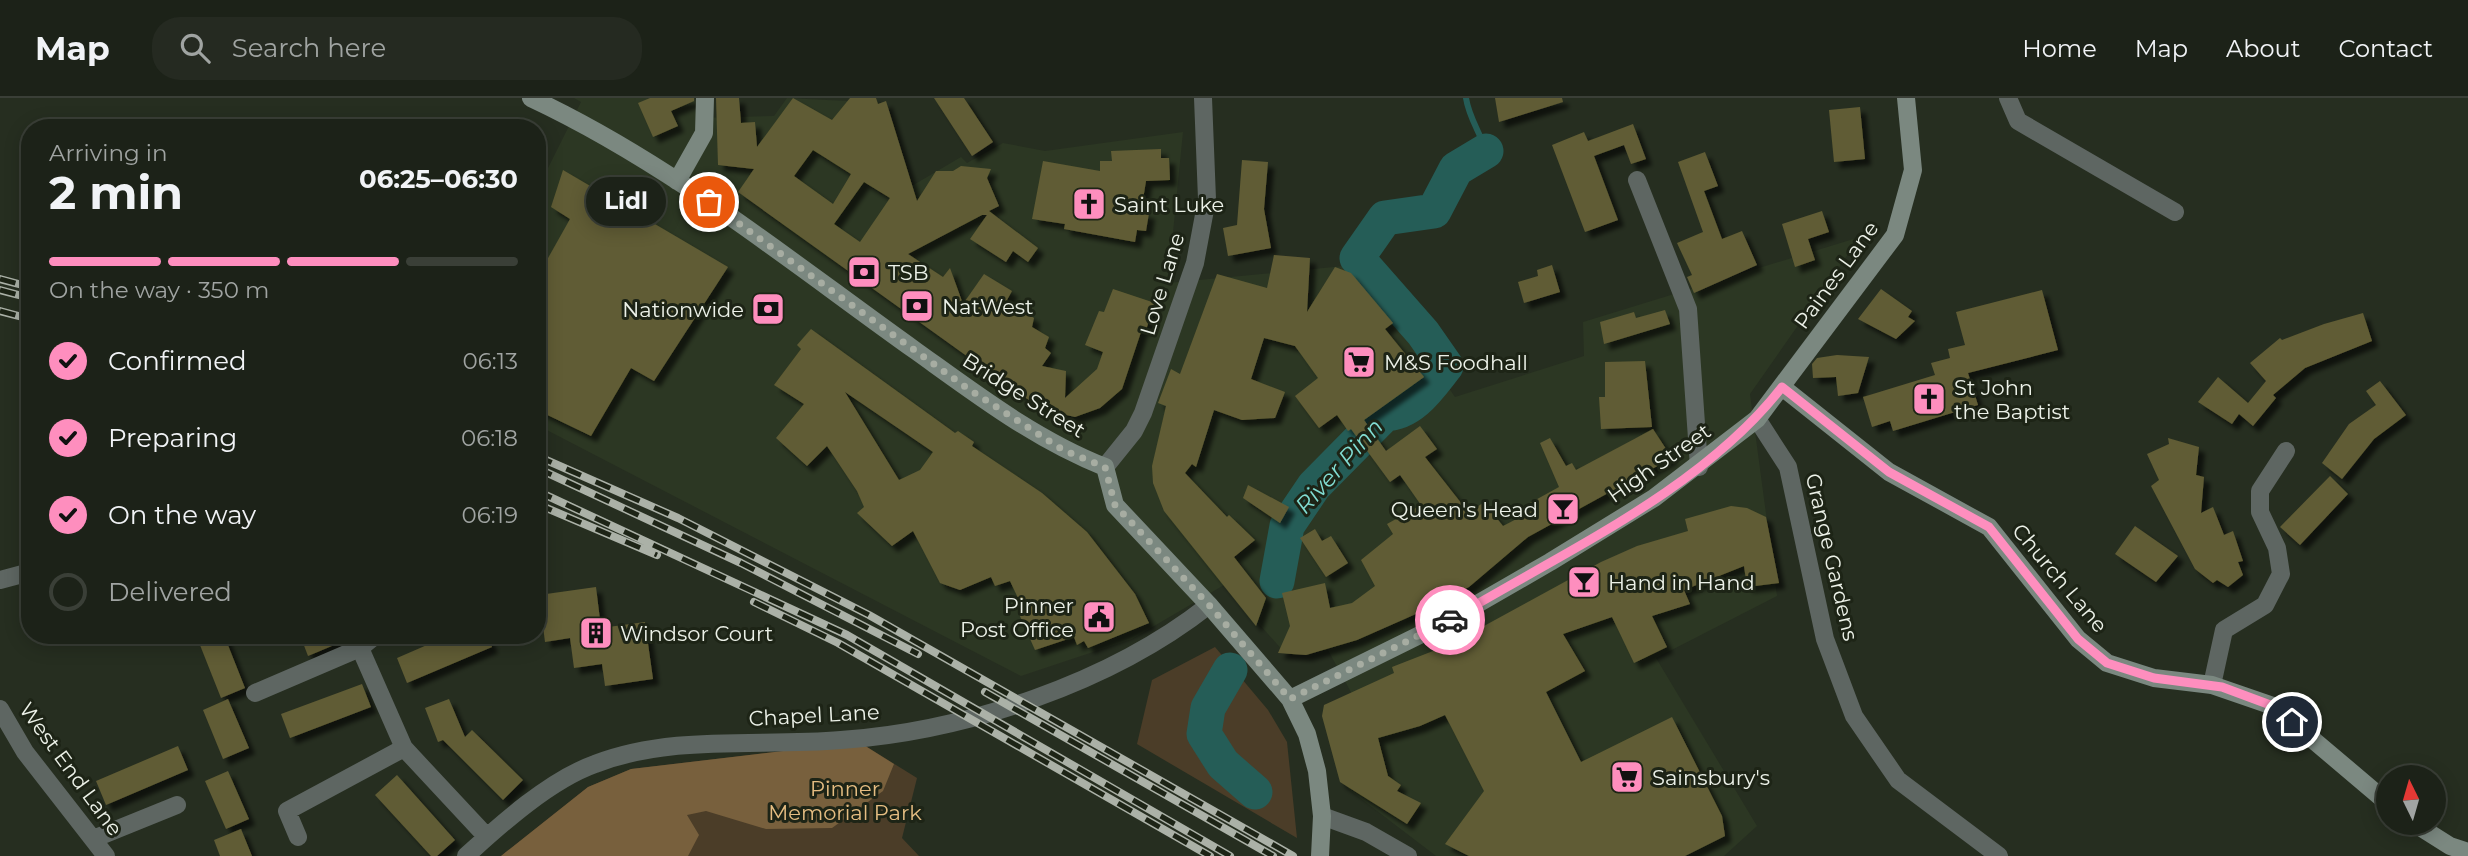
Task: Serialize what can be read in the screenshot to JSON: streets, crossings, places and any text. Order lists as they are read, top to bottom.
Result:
{
  "streets": {
    "street": [
      "Paines Lane",
      "Love Lane",
      "Bridge Street",
      "High Street",
      "Grange Gardens",
      "Church Lane",
      "Chapel Lane",
      "West End Lane"
    ]
  },
  "crossings": [
    ["Paines Lane", "High Street"],
    ["Paines Lane", "Church Lane"],
    ["Love Lane", "Bridge Street"],
    ["High Street", "Grange Gardens"],
    ["High Street", "Church Lane"]
  ],
  "water": ["River Pinn"],
  "parks": ["Pinner Memorial Park"],
  "places": {
    "other": ["Lidl"],
    "church": ["Saint Luke", "St John the Baptist"],
    "bank": ["TSB", "NatWest", "Nationwide"],
    "supermarket": ["M&S Foodhall", "Sainsbury's"],
    "bar": ["Queen's Head", "Hand in Hand"],
    "public building": ["Pinner Post Office"],
    "building": ["Windsor Court"]
  },
  "north": "top",
  "page": {
    "header": "Map",
    "search": "Search here",
    "nav": [
      "Home",
      "Map",
      "About",
      "Contact"
    ],
    "heading": ["2 min", "Arriving in", "06:25–06:30"],
    "bubble": "Lidl",
    "bar": "On the way · 350 m",
    "list": [
      ["Confirmed", "06:13"],
      ["Preparing", "06:18"],
      ["On the way", "06:19"],
      "Delivered"
    ]
  }
}
